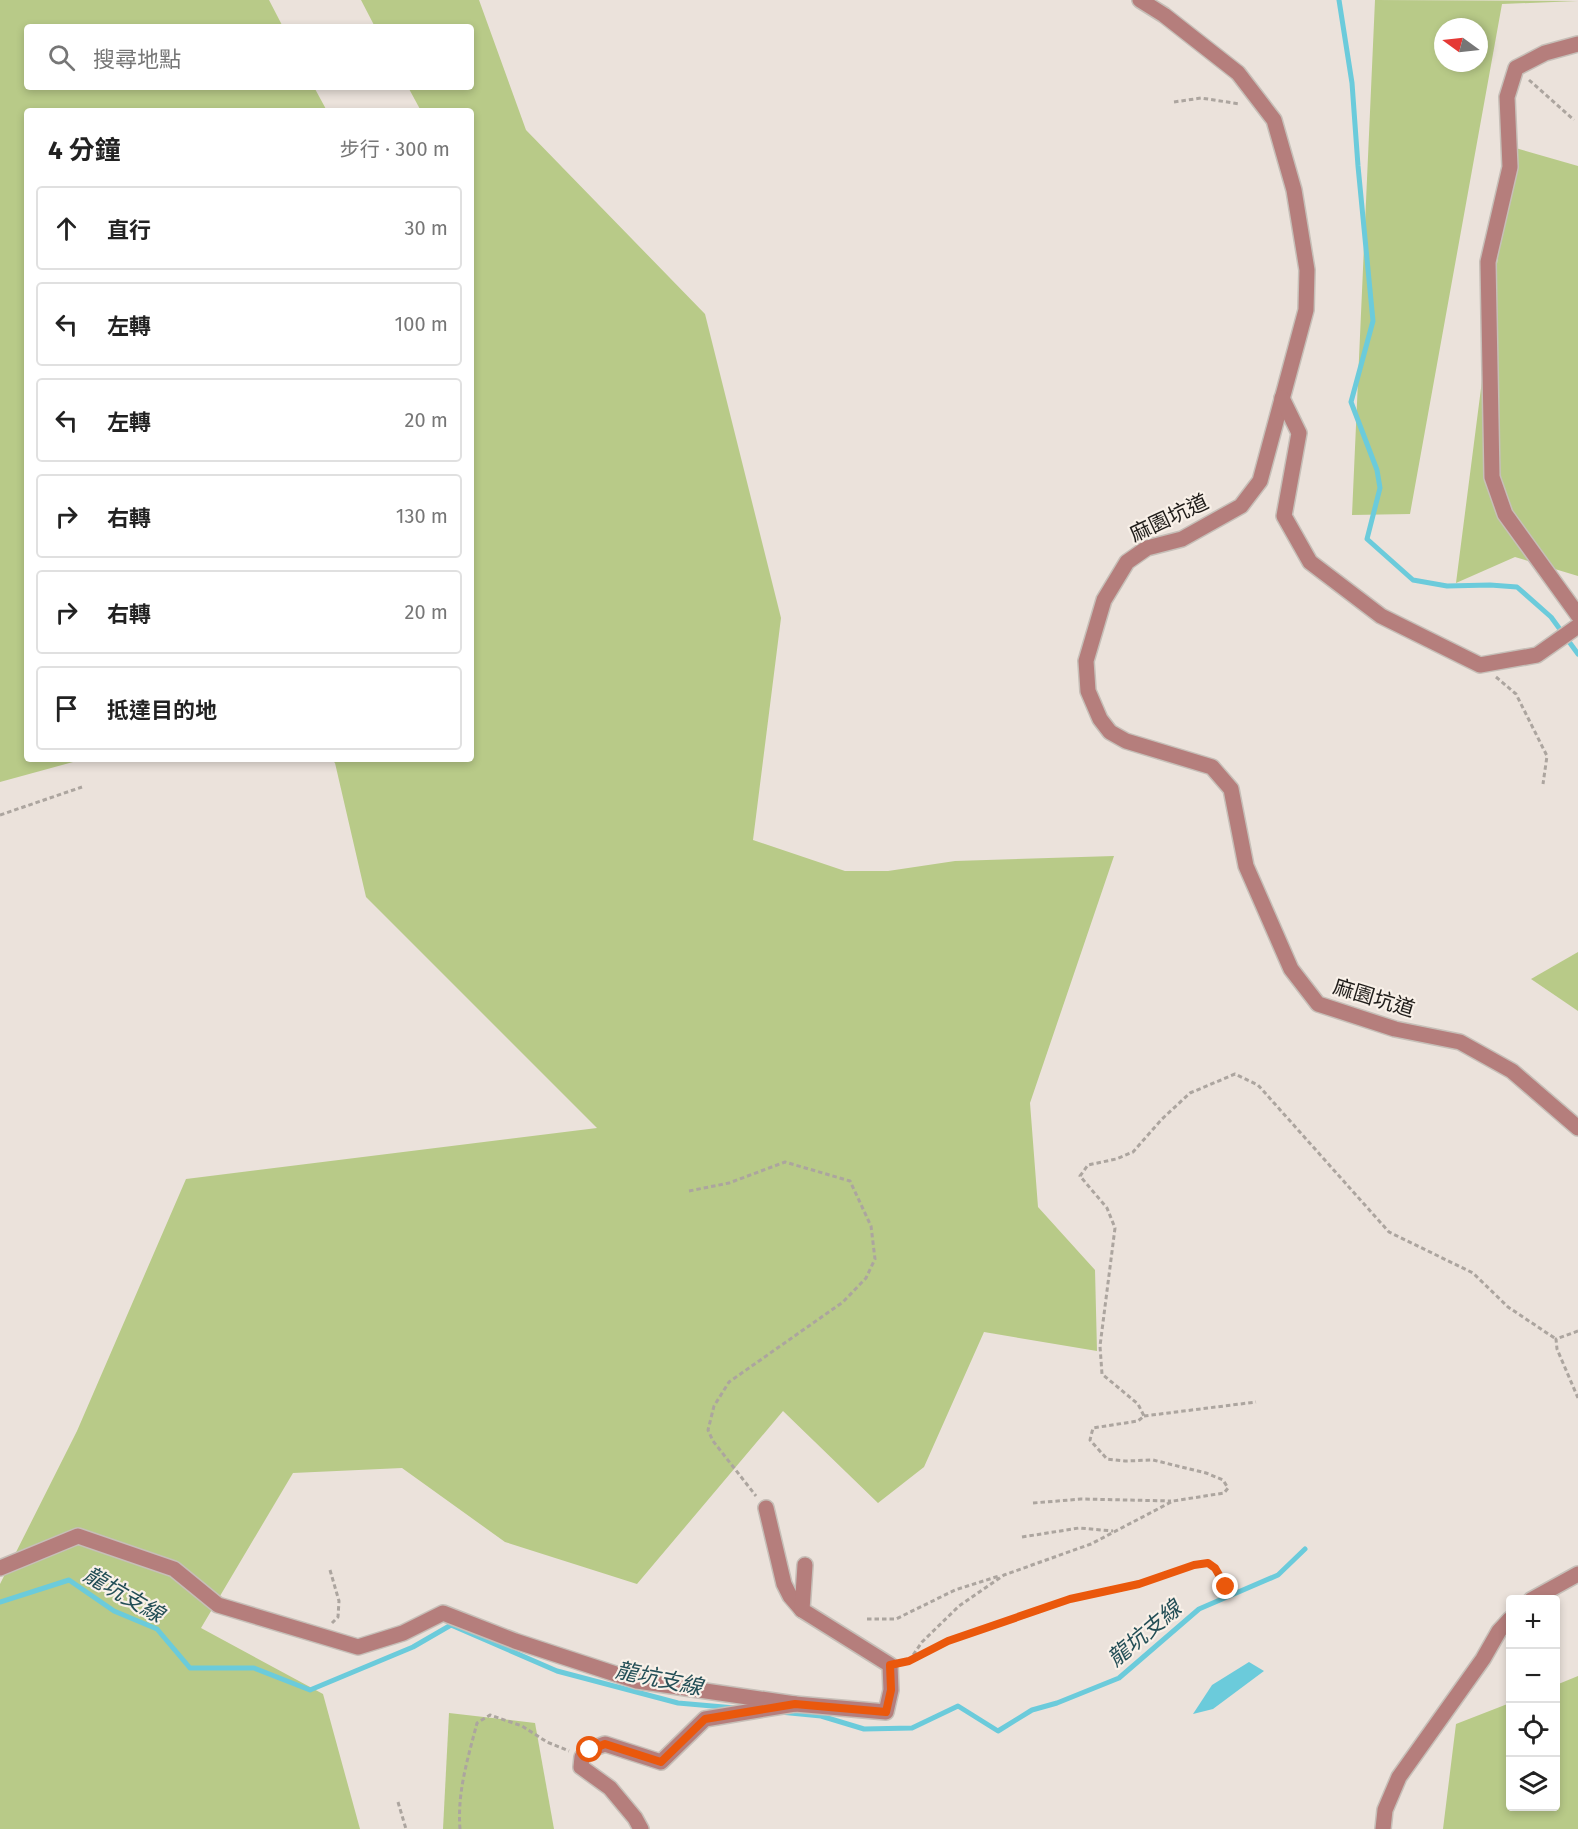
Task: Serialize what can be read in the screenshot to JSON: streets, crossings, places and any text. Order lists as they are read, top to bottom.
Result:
{
  "streets": {
    "street": ["麻園坑道"]
  },
  "water": ["龍坑支線"],
  "north": "left",
  "page": {
    "search": "搜尋地點",
    "heading": ["4 分鐘", "步行 · 300 m"],
    "list": [
      ["直行", "30 m"],
      ["左轉", "100 m"],
      ["左轉", "20 m"],
      ["右轉", "130 m"],
      ["右轉", "20 m"],
      "抵達目的地"
    ],
    "map_buttons": ["+", "−"]
  }
}
